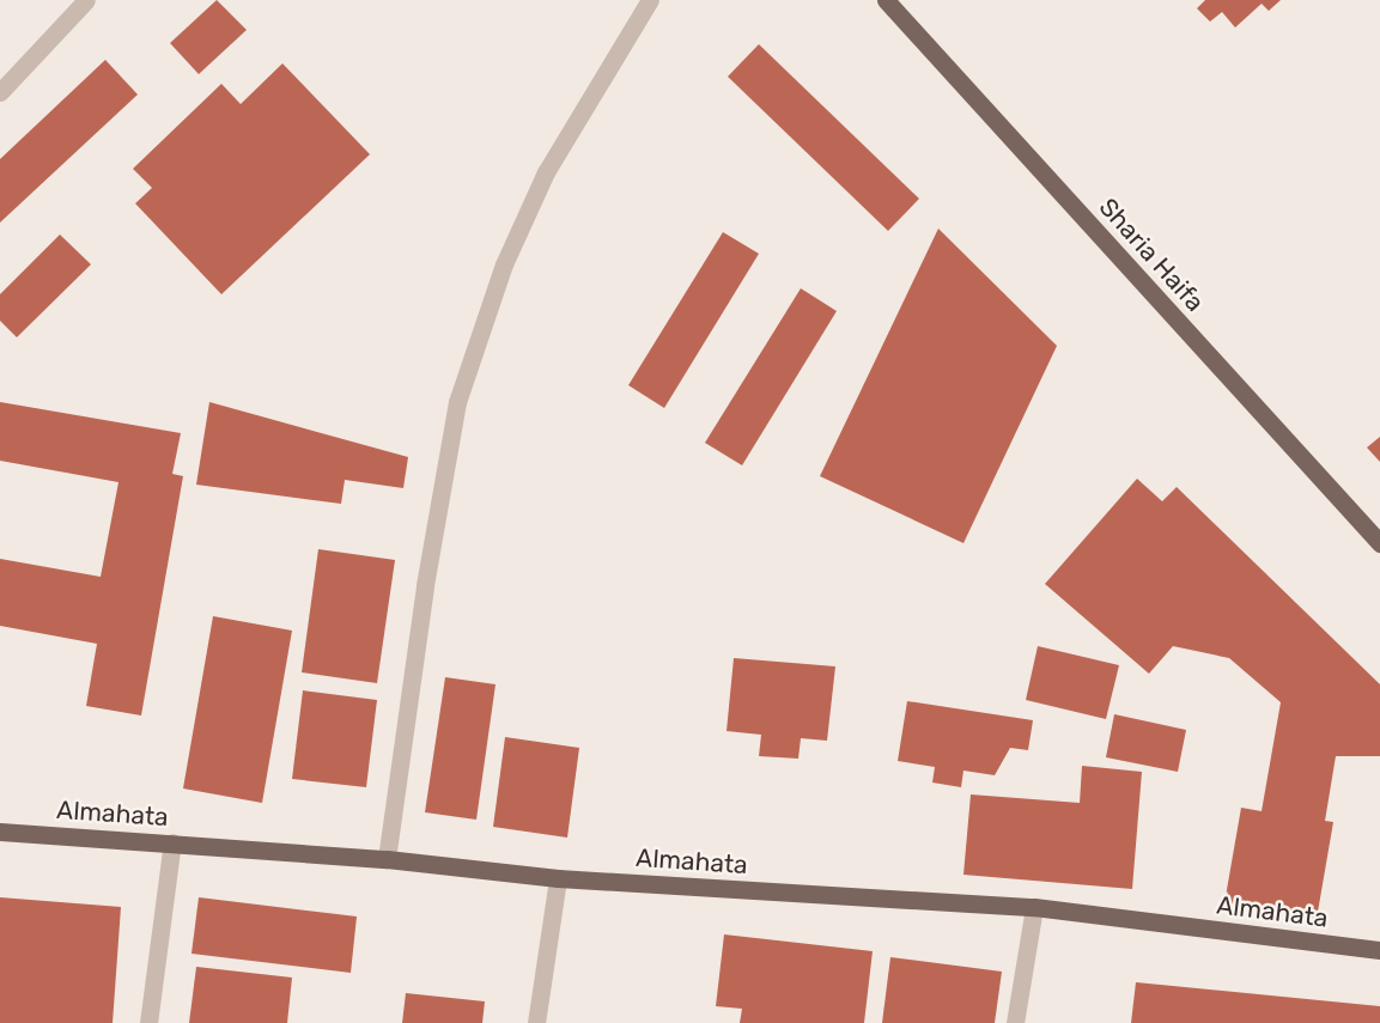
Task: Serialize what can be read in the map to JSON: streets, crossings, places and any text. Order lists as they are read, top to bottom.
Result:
{
  "streets": {
    "main road": ["Sharia Haifa", "Almahata"]
  }
}
